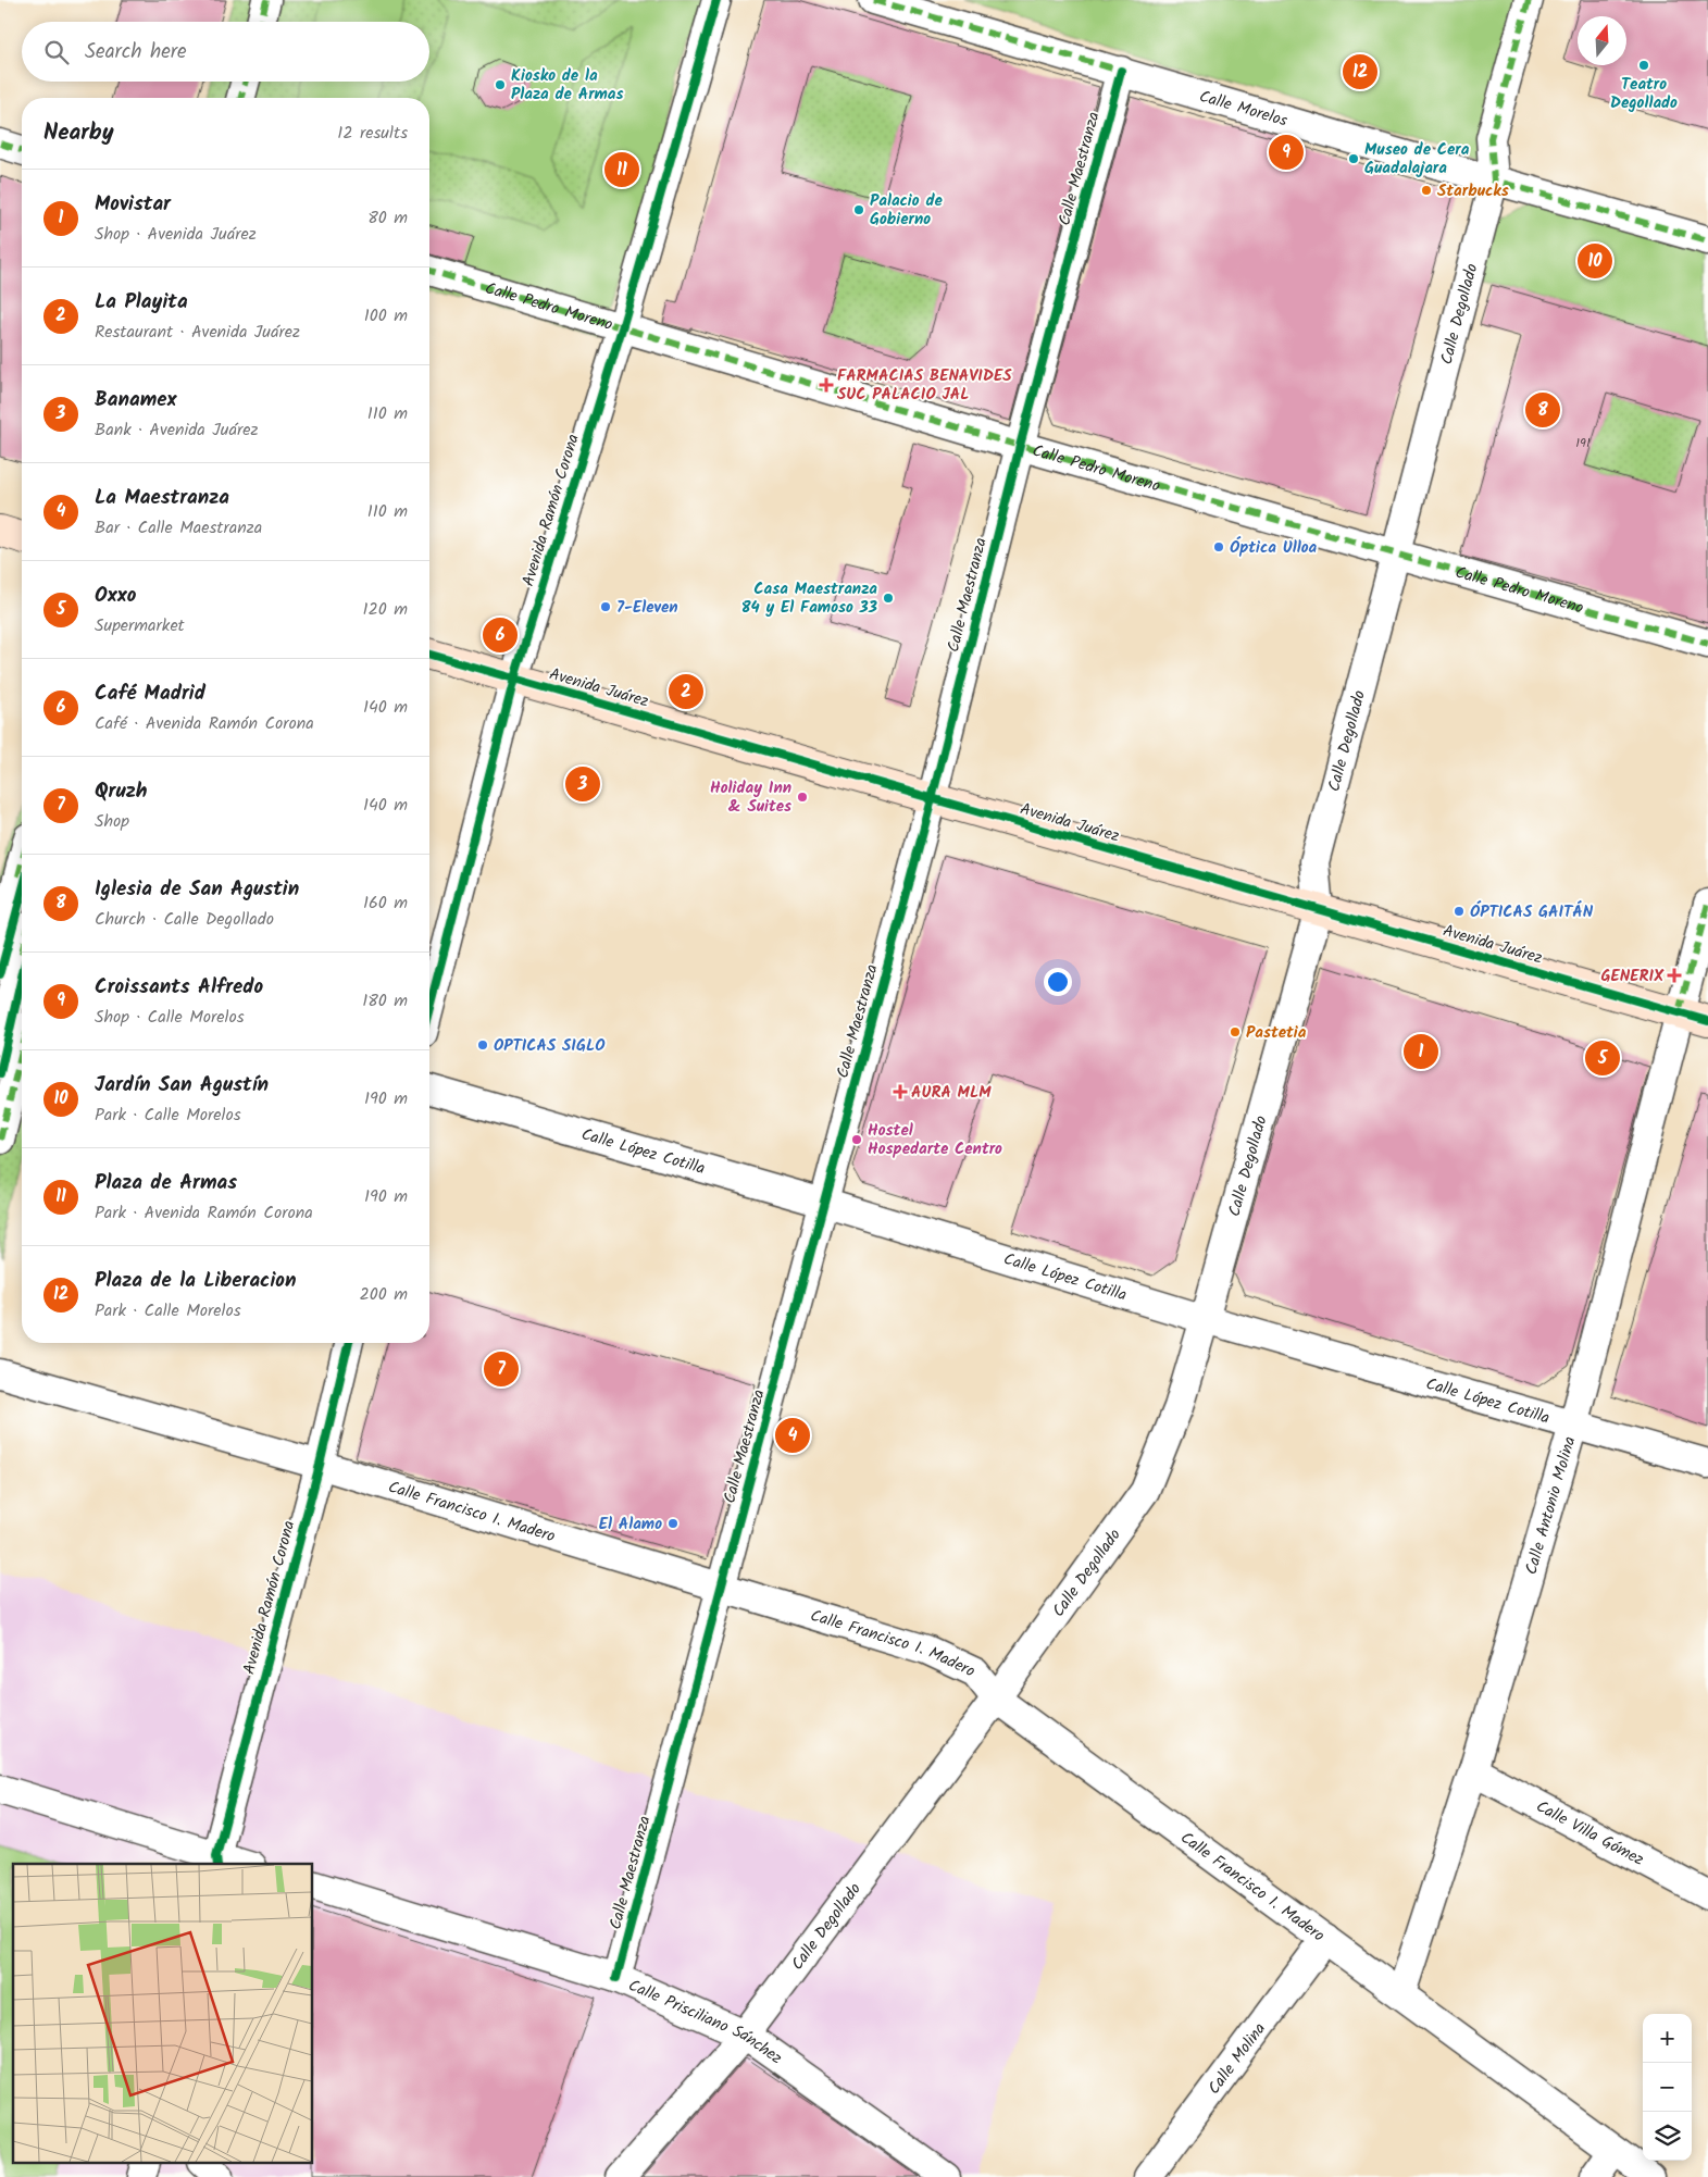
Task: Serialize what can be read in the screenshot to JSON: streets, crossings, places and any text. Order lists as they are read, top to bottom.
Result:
{
  "streets": {
    "main road": ["Avenida Juárez"],
    "street": [
      "Calle Morelos",
      "Calle Maestranza",
      "Calle Pedro Moreno",
      "Calle Degollado",
      "Avenida Ramón Corona",
      "Calle López Cotilla",
      "Calle Antonio Molina",
      "Calle Francisco I. Madero",
      "Calle Villa Gómez",
      "Calle Prisciliano Sánchez",
      "Calle Molina"
    ]
  },
  "crossings": [
    ["Calle Morelos", "Calle Maestranza"],
    ["Calle Morelos", "Calle Degollado"],
    ["Calle Maestranza", "Calle Pedro Moreno"],
    ["Calle Maestranza", "Avenida Juárez"],
    ["Calle Maestranza", "Calle López Cotilla"],
    ["Calle Maestranza", "Calle Francisco I. Madero"],
    ["Calle Maestranza", "Calle Prisciliano Sánchez"],
    ["Calle Pedro Moreno", "Calle Degollado"],
    ["Calle Pedro Moreno", "Avenida Ramón Corona"],
    ["Calle Degollado", "Avenida Juárez"],
    ["Calle Degollado", "Calle López Cotilla"],
    ["Calle Degollado", "Calle Francisco I. Madero"],
    ["Calle Degollado", "Calle Prisciliano Sánchez"],
    ["Avenida Ramón Corona", "Avenida Juárez"],
    ["Avenida Ramón Corona", "Calle Francisco I. Madero"],
    ["Avenida Juárez", "Calle Antonio Molina"],
    ["Calle López Cotilla", "Calle Antonio Molina"],
    ["Calle Antonio Molina", "Calle Francisco I. Madero"],
    ["Calle Antonio Molina", "Calle Villa Gómez"],
    ["Calle Francisco I. Madero", "Calle Molina"]
  ],
  "places": {
    "other": [
      "Teatro Degollado",
      "Kiosko de la Plaza de Armas",
      "Museo de Cera Guadalajara",
      "Starbucks",
      "Palacio de Gobierno",
      "Óptica Ulloa",
      "Casa Maestranza 84 y El Famoso 33",
      "7-Eleven",
      "Holiday Inn & Suites",
      "ÓPTICAS GAITÁN",
      "Pastetia",
      "OPTICAS SIGLO",
      "Hostel Hospedarte Centro",
      "El Alamo"
    ],
    "health": ["FARMACIAS BENAVIDES SUC PALACIO JAL", "GENERIX", "AURA MLM"]
  },
  "house_numbers": ["191"],
  "north": "top",
  "page": {
    "search": "Search here",
    "pins": [
      "12",
      "9",
      "11",
      "10",
      "8",
      "6",
      "2",
      "3",
      "1",
      "5",
      "7",
      "4"
    ],
    "heading": ["Nearby", "12 results"],
    "list": [
      {
        "mark": "1",
        "name": "Movistar",
        "note": "Shop · Avenida Juárez",
        "value": "80 m"
      },
      {
        "mark": "2",
        "name": "La Playita",
        "note": "Restaurant · Avenida Juárez",
        "value": "100 m"
      },
      {
        "mark": "3",
        "name": "Banamex",
        "note": "Bank · Avenida Juárez",
        "value": "110 m"
      },
      {
        "mark": "4",
        "name": "La Maestranza",
        "note": "Bar · Calle Maestranza",
        "value": "110 m"
      },
      {
        "mark": "5",
        "name": "Oxxo",
        "note": "Supermarket",
        "value": "120 m"
      },
      {
        "mark": "6",
        "name": "Café Madrid",
        "note": "Café · Avenida Ramón Corona",
        "value": "140 m"
      },
      {
        "mark": "7",
        "name": "Qruzh",
        "note": "Shop",
        "value": "140 m"
      },
      {
        "mark": "8",
        "name": "Iglesia de San Agustin",
        "note": "Church · Calle Degollado",
        "value": "160 m"
      },
      {
        "mark": "9",
        "name": "Croissants Alfredo",
        "note": "Shop · Calle Morelos",
        "value": "180 m"
      },
      {
        "mark": "10",
        "name": "Jardín San Agustín",
        "note": "Park · Calle Morelos",
        "value": "190 m"
      },
      {
        "mark": "11",
        "name": "Plaza de Armas",
        "note": "Park · Avenida Ramón Corona",
        "value": "190 m"
      },
      {
        "mark": "12",
        "name": "Plaza de la Liberacion",
        "note": "Park · Calle Morelos",
        "value": "200 m"
      }
    ],
    "map_buttons": ["+", "−"]
  }
}
